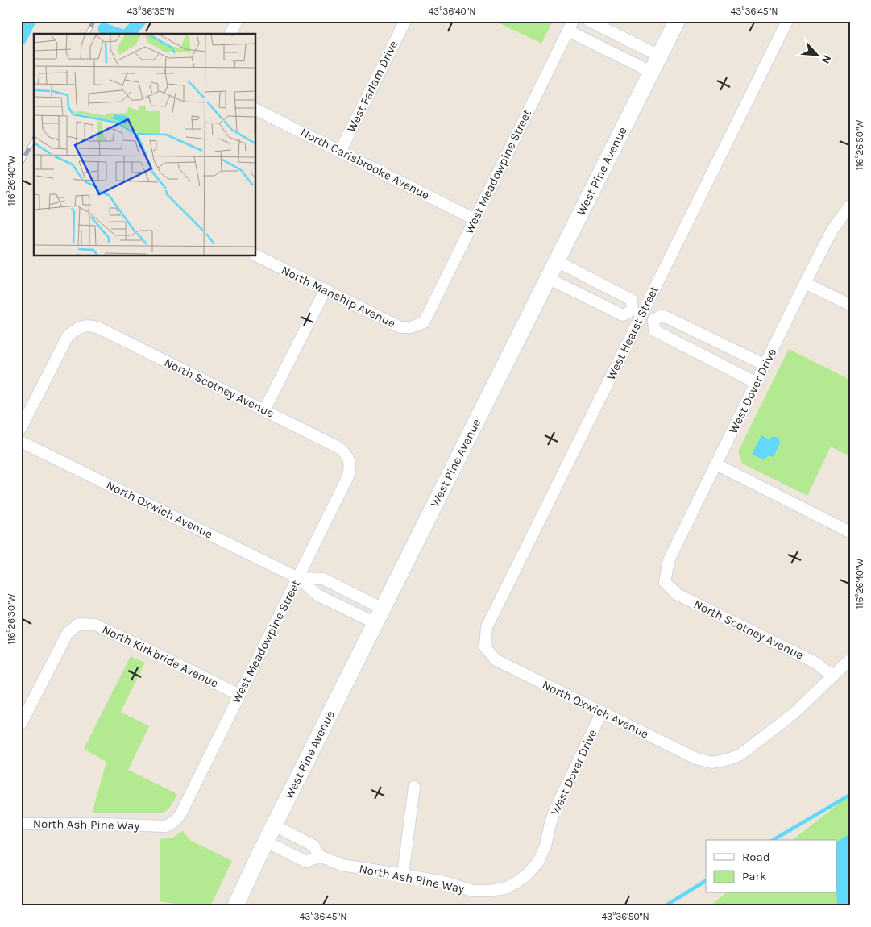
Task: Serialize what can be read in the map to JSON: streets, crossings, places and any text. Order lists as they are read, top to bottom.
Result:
{
  "streets": {
    "street": [
      "West Farlam Drive",
      "North Carisbrooke Avenue",
      "West Meadowpine Street",
      "West Pine Avenue",
      "North Manship Avenue",
      "West Hearst Street",
      "North Scotney Avenue",
      "West Dover Drive",
      "North Oxwich Avenue",
      "North Kirkbride Avenue",
      "North Ash Pine Way"
    ]
  },
  "crossings": [
    ["West Farlam Drive", "North Carisbrooke Avenue"],
    ["North Carisbrooke Avenue", "West Meadowpine Street"],
    ["West Meadowpine Street", "North Manship Avenue"],
    ["West Meadowpine Street", "North Scotney Avenue"],
    ["West Meadowpine Street", "North Oxwich Avenue"],
    ["West Meadowpine Street", "North Kirkbride Avenue"],
    ["West Meadowpine Street", "North Ash Pine Way"],
    ["West Pine Avenue", "North Oxwich Avenue"],
    ["West Pine Avenue", "North Ash Pine Way"],
    ["West Hearst Street", "North Oxwich Avenue"],
    ["North Scotney Avenue", "West Dover Drive"],
    ["North Scotney Avenue", "North Oxwich Avenue"],
    ["West Dover Drive", "North Oxwich Avenue"],
    ["West Dover Drive", "North Ash Pine Way"]
  ],
  "legend": ["Road", "Park"],
  "north": "bottom right",
  "coordinates": [
    "43°36'35\"N",
    "43°36'40\"N",
    "43°36'45\"N",
    "116°26'50\"W",
    "116°26'40\"W",
    "116°26'30\"W",
    "43°36'50\"N"
  ]
}
